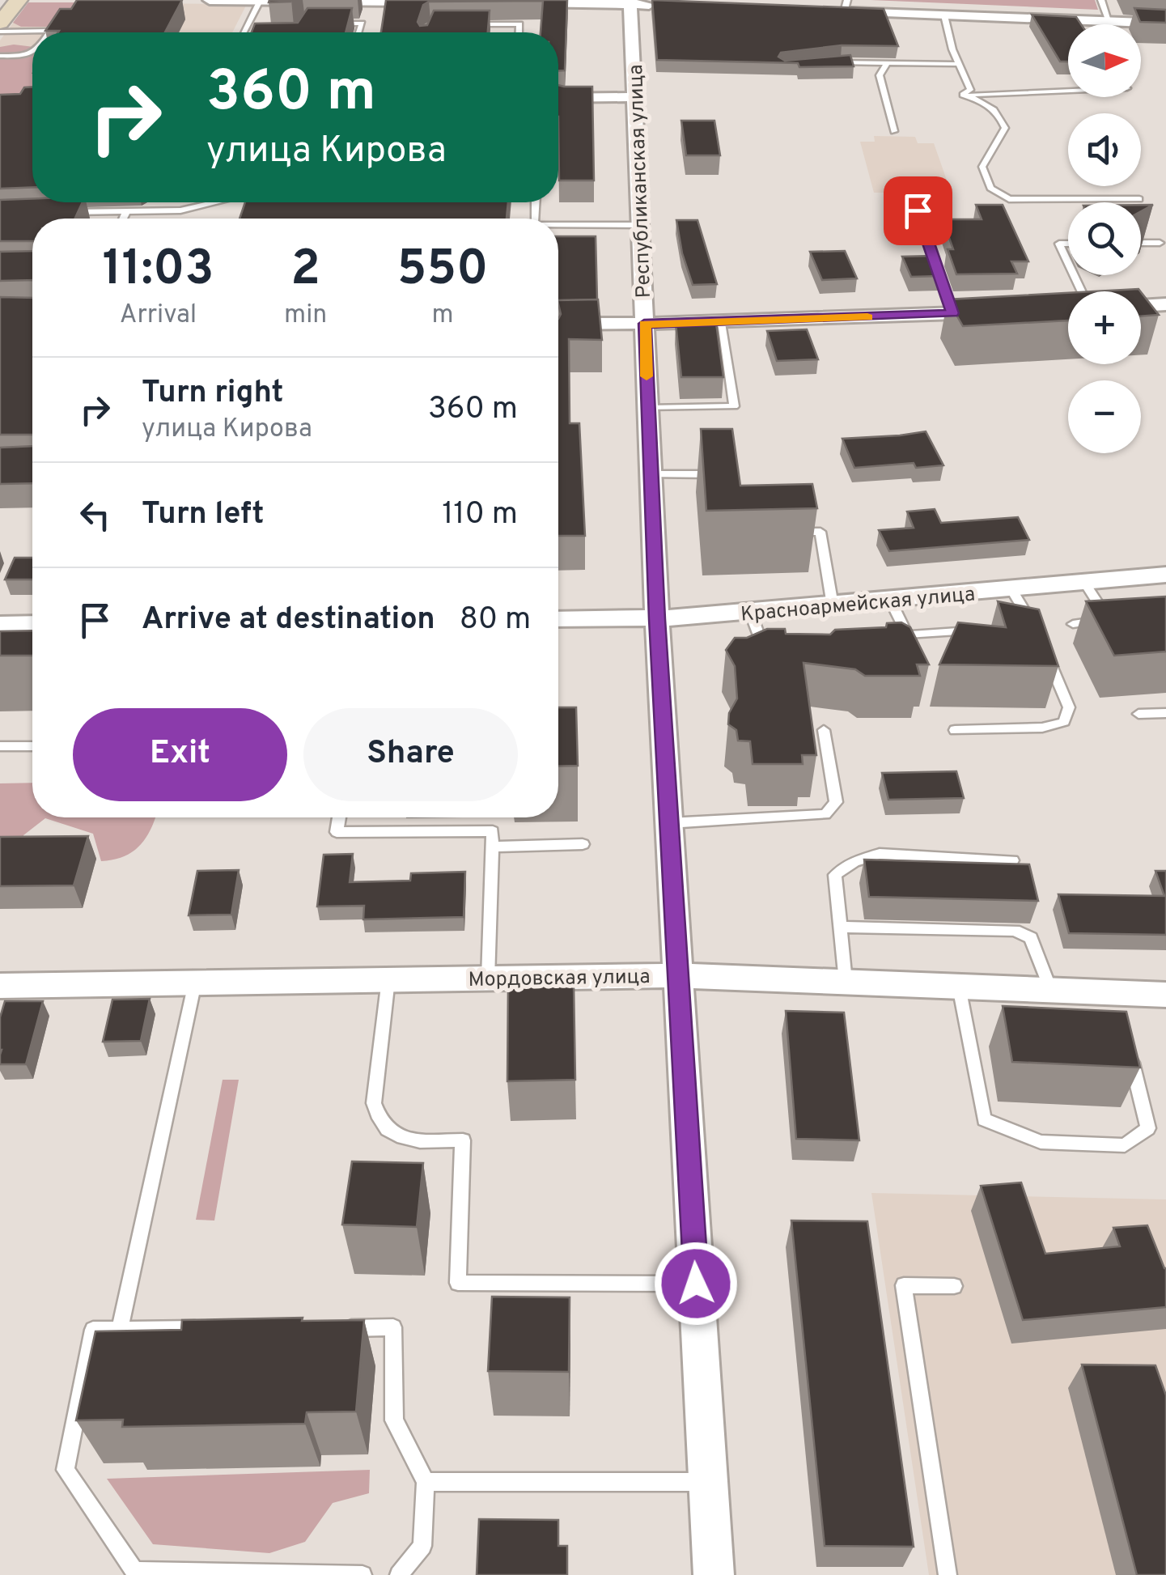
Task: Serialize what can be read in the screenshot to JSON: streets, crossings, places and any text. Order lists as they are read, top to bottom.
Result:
{
  "streets": {
    "street": ["Республиканская улица", "Красноармейская улица", "Мордовская улица"]
  },
  "crossings": [
    ["Республиканская улица", "Красноармейская улица"],
    ["Республиканская улица", "Мордовская улица"]
  ],
  "north": "right",
  "page": {
    "map_buttons": ["+", "−"],
    "turn": ["360 m", "улица Кирова"],
    "eta": [
      "11:03",
      "Arrival",
      "2",
      "min",
      "550",
      "m"
    ],
    "list": [
      {
        "name": "Turn right",
        "note": "улица Кирова",
        "value": "360 m"
      },
      {
        "name": "Turn left",
        "value": "110 m"
      },
      {
        "name": "Arrive at destination",
        "value": "80 m"
      }
    ],
    "buttons": ["Exit", "Share"]
  }
}
